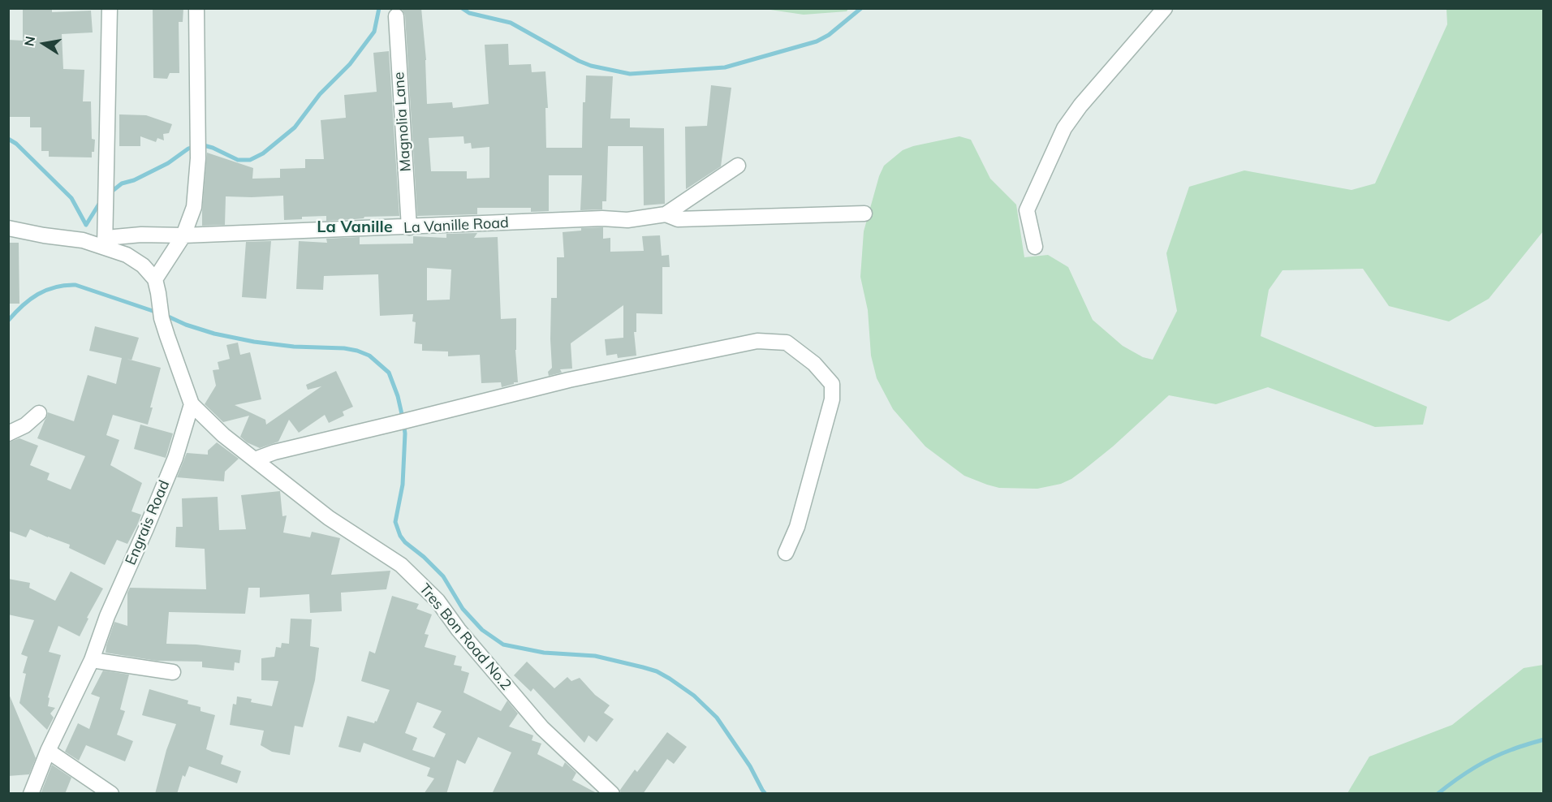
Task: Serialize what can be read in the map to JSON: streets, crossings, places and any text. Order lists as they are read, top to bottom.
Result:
{
  "streets": {
    "street": [
      "Magnolia Lane",
      "La Vanille Road",
      "Engrais Road",
      "Tres Bon Road No.2"
    ]
  },
  "crossings": [
    ["Magnolia Lane", "La Vanille Road"],
    ["Engrais Road", "Tres Bon Road No.2"]
  ],
  "districts": ["La Vanille"],
  "north": "left"
}
